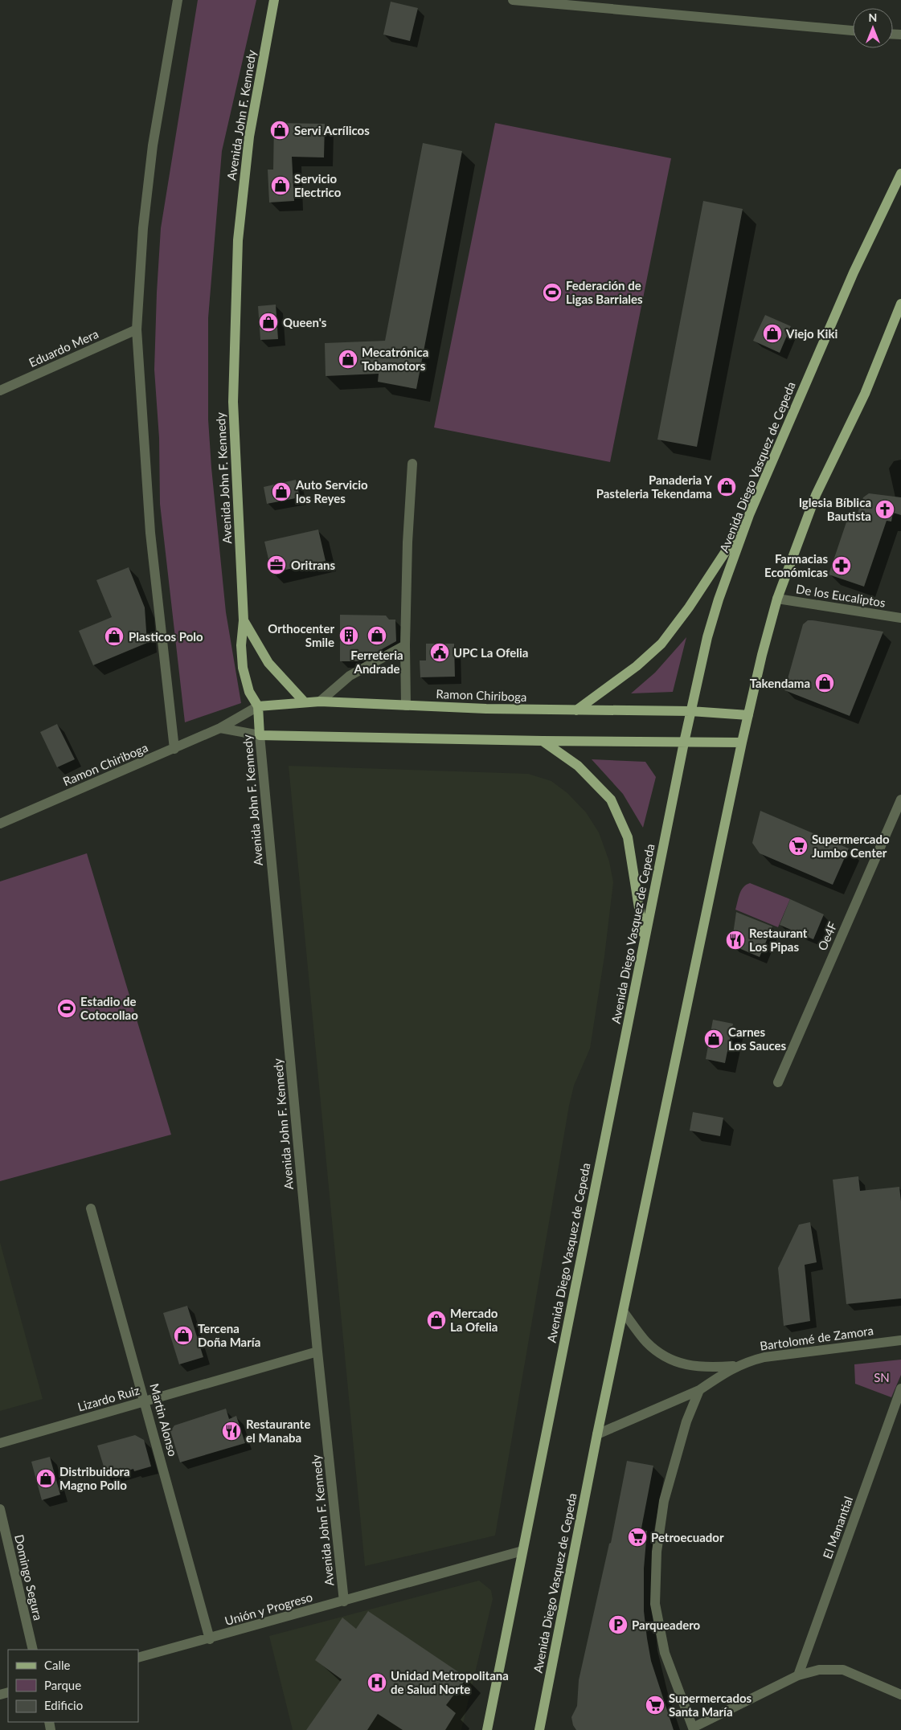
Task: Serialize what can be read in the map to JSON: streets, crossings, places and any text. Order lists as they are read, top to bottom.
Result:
{
  "streets": {
    "main road": ["Avenida John F. Kennedy", "Avenida Diego Vasquez de Cepeda", "Ramon Chiriboga"],
    "street": [
      "Eduardo Mera",
      "De los Eucaliptos",
      "Oe4F",
      "Bartolomé de Zamora",
      "Lizardo Ruiz",
      "Martin Alonso",
      "El Manantial",
      "Domingo Segura",
      "Unión y Progreso"
    ]
  },
  "crossings": [
    ["Avenida John F. Kennedy", "Ramon Chiriboga"],
    ["Avenida John F. Kennedy", "Lizardo Ruiz"],
    ["Avenida John F. Kennedy", "Unión y Progreso"],
    ["Avenida Diego Vasquez de Cepeda", "De los Eucaliptos"],
    ["Avenida Diego Vasquez de Cepeda", "Ramon Chiriboga"],
    ["Avenida Diego Vasquez de Cepeda", "Bartolomé de Zamora"],
    ["Avenida Diego Vasquez de Cepeda", "Unión y Progreso"],
    ["Lizardo Ruiz", "Martin Alonso"],
    ["Martin Alonso", "Unión y Progreso"]
  ],
  "parks": ["SN"],
  "places": {
    "shop": [
      "Servi Acrílicos",
      "Servicio Electrico",
      "Queen's",
      "Viejo Kiki",
      "Mecatrónica Tobamotors",
      "Panaderia Y Pasteleria Tekendama",
      "Auto Servicio los Reyes",
      "Ferreteria Andrade",
      "Plasticos Polo",
      "Takendama",
      "Carnes Los Sauces",
      "Mercado La Ofelia",
      "Tercena Doña María",
      "Distribuidora Magno Pollo"
    ],
    "sports": ["Federación de Ligas Barriales", "Estadio de Cotocollao"],
    "church": ["Iglesia Bíblica Bautista"],
    "office": ["Oritrans"],
    "pharmacy": ["Farmacias Económicas"],
    "building": ["Orthocenter Smile"],
    "public building": ["UPC La Ofelia"],
    "supermarket": ["Supermercado Jumbo Center", "Petroecuador", "Supermercados Santa María"],
    "restaurant": ["Restaurant Los Pipas", "Restaurante el Manaba"],
    "parking": ["Parqueadero"],
    "hospital": ["Unidad Metropolitana de Salud Norte"]
  },
  "legend": ["Calle", "Parque", "Edificio"],
  "north": "top"
}
